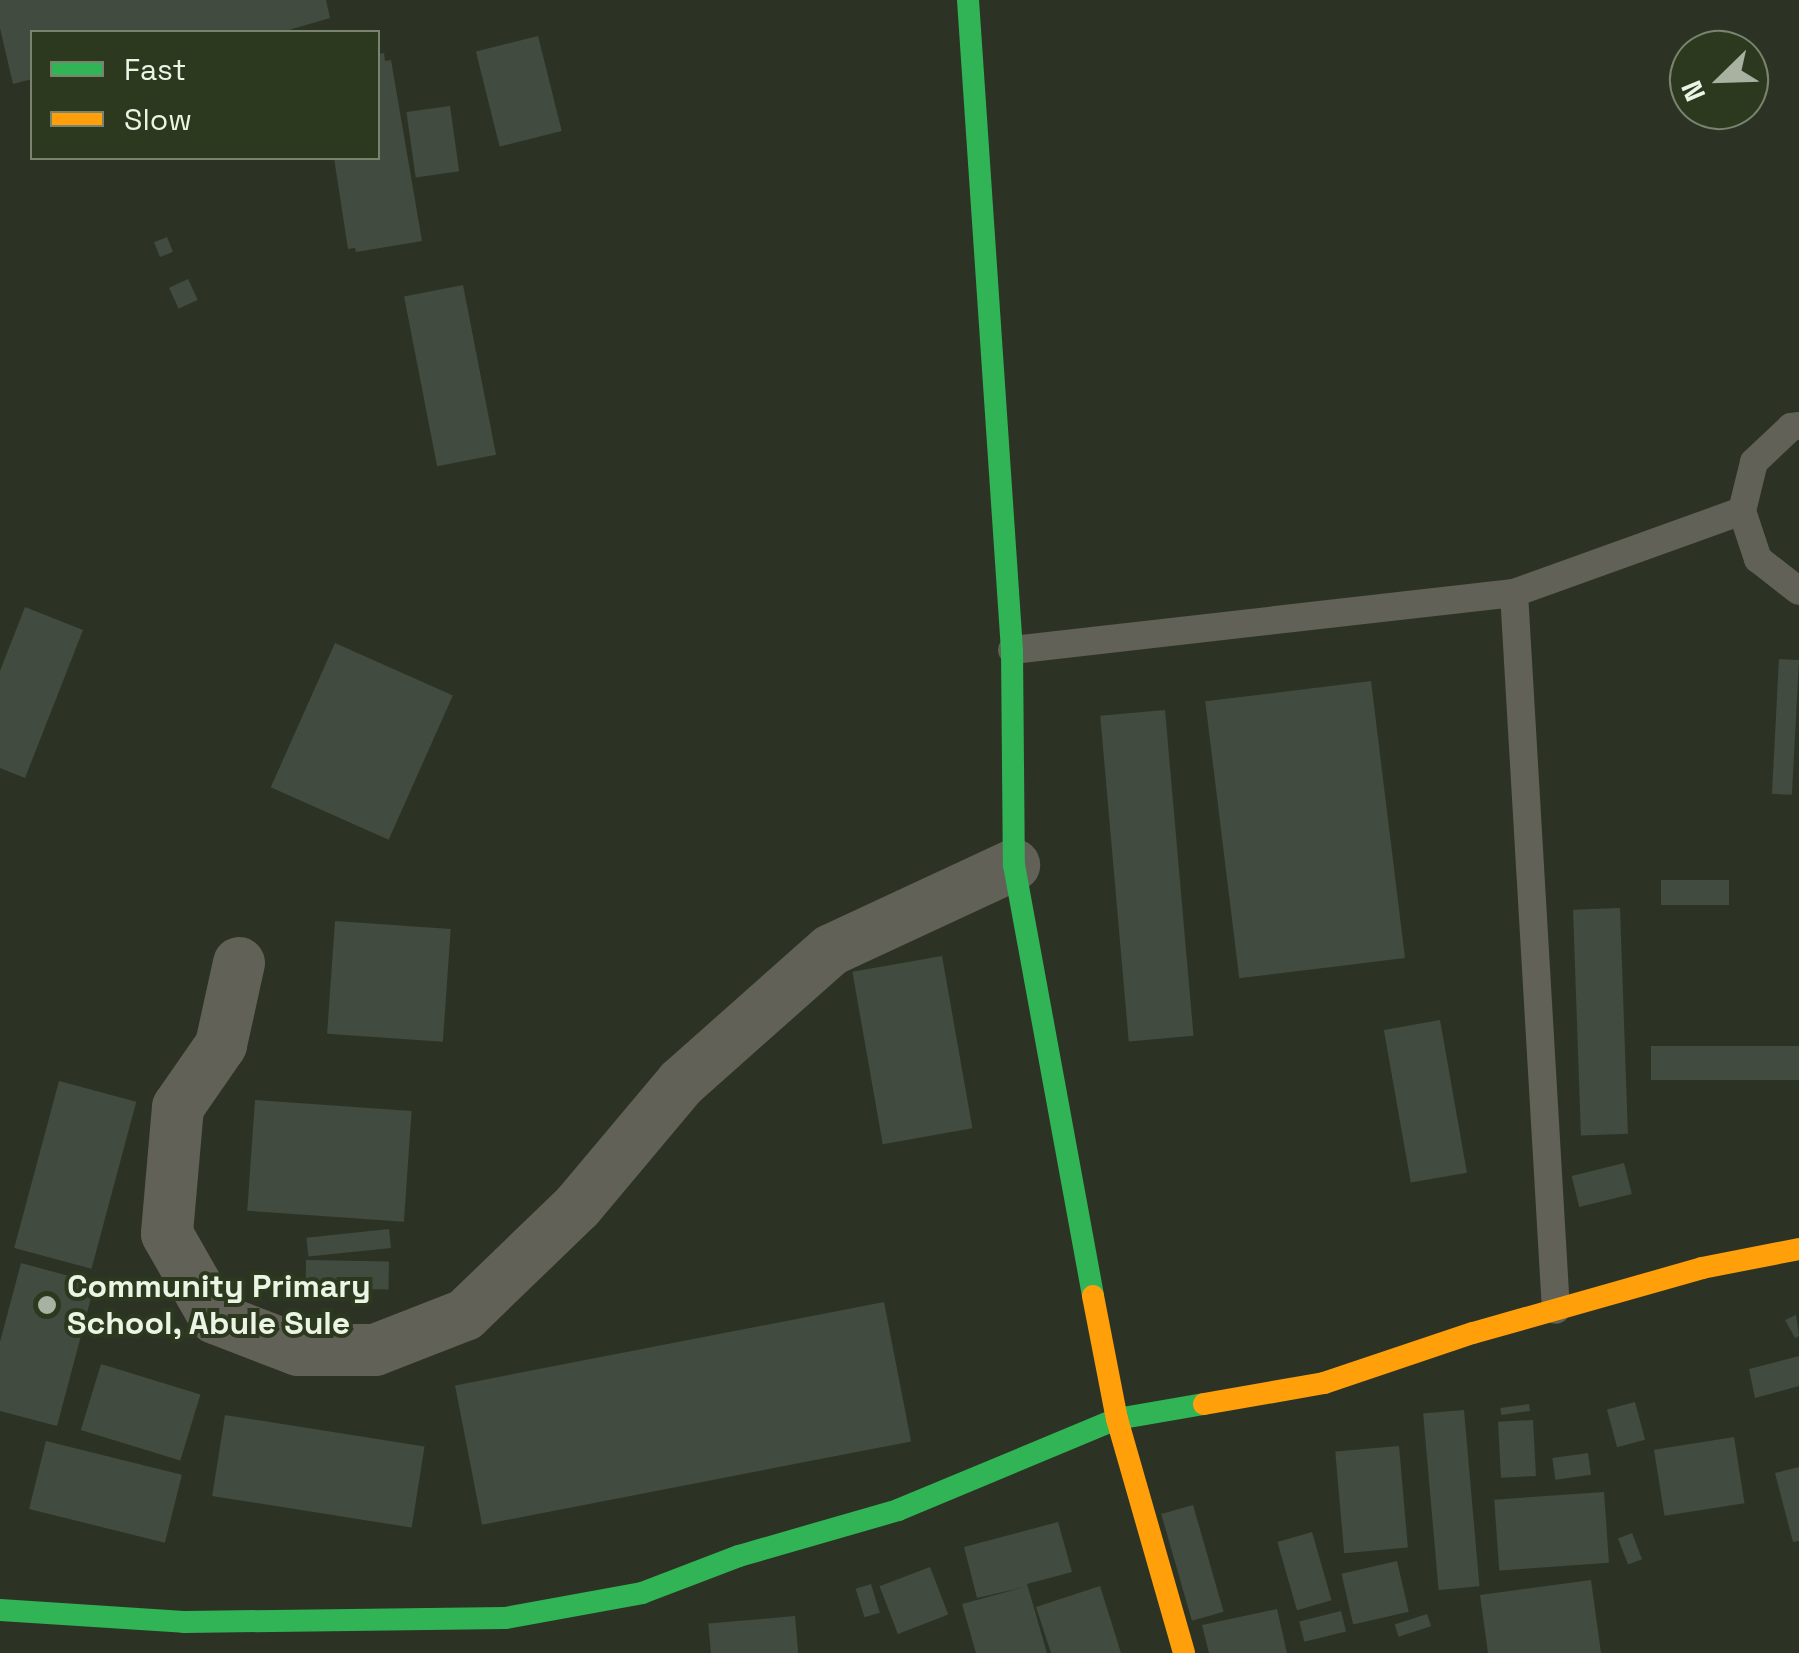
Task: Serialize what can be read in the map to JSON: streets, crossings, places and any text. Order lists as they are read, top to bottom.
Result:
{
  "places": ["Community Primary School, Abule Sule"],
  "legend": ["Fast", "Slow"],
  "north": "bottom left"
}
